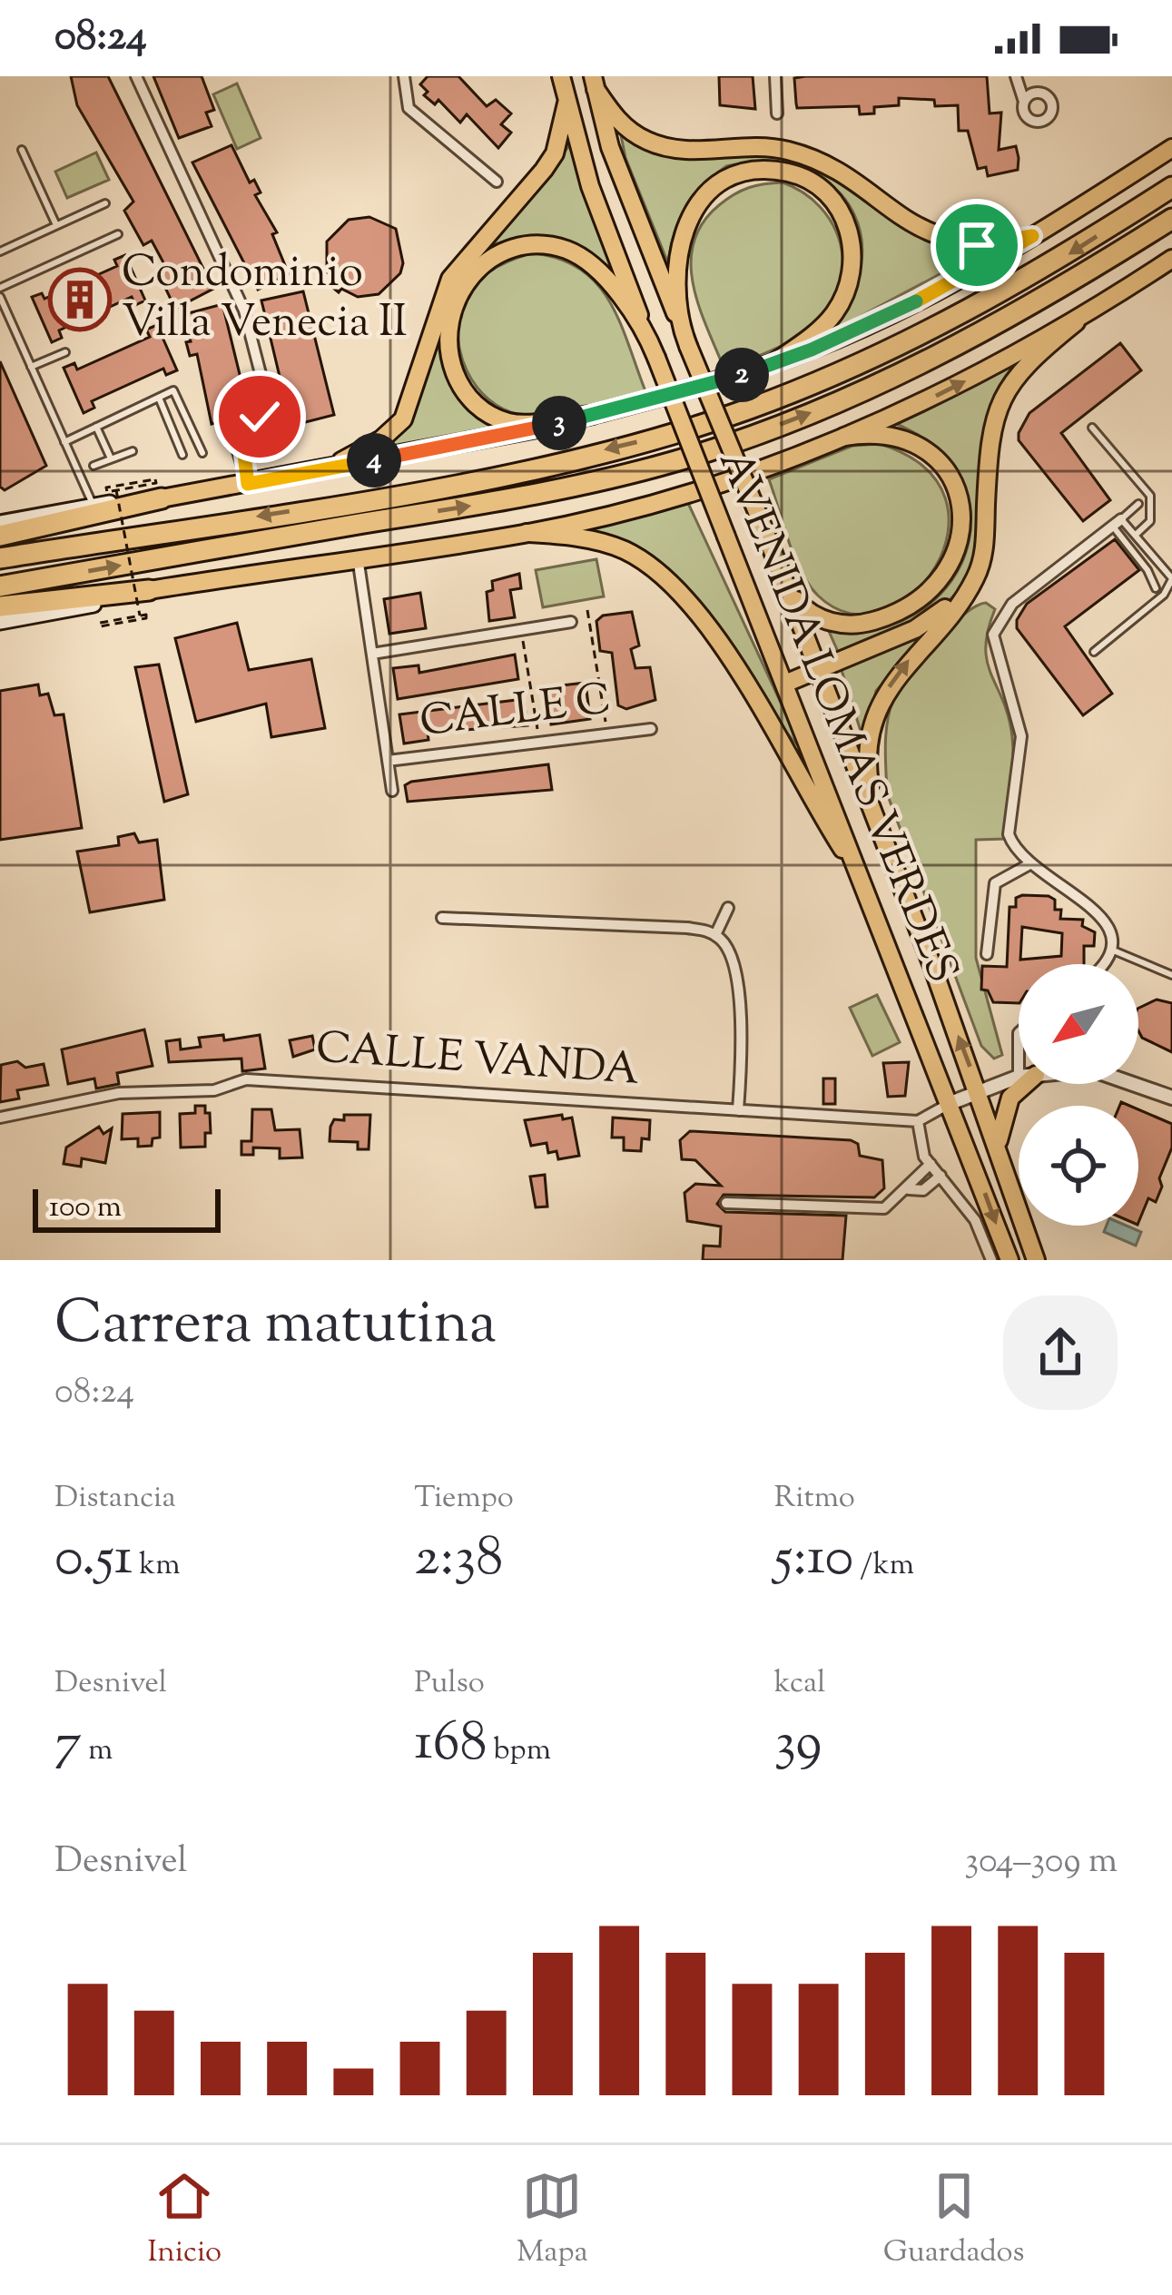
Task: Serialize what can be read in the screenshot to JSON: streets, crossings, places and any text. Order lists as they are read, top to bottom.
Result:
{
  "streets": {
    "main road": ["AVENIDA LOMAS VERDES"],
    "street": ["CALLE C", "CALLE VANDA"]
  },
  "places": {
    "building": ["Condominio Villa Venecia II"]
  },
  "scale_bar": "100 m",
  "north": "bottom left",
  "page": {
    "status": "08:24",
    "pins": ["2", "3", "4"],
    "scale": "100 m",
    "heading": ["Carrera matutina", "08:24"],
    "stats": [
      ["Distancia", "0.51 km"],
      ["Tiempo", "2:38"],
      ["Ritmo", "5:10 /km"],
      ["Desnivel", "7 m"],
      ["Pulso", "168 bpm"],
      ["kcal", "39"]
    ],
    "chart": ["Desnivel", "304–309 m"],
    "tabs": ["Inicio", "Mapa", "Guardados"]
  }
}
